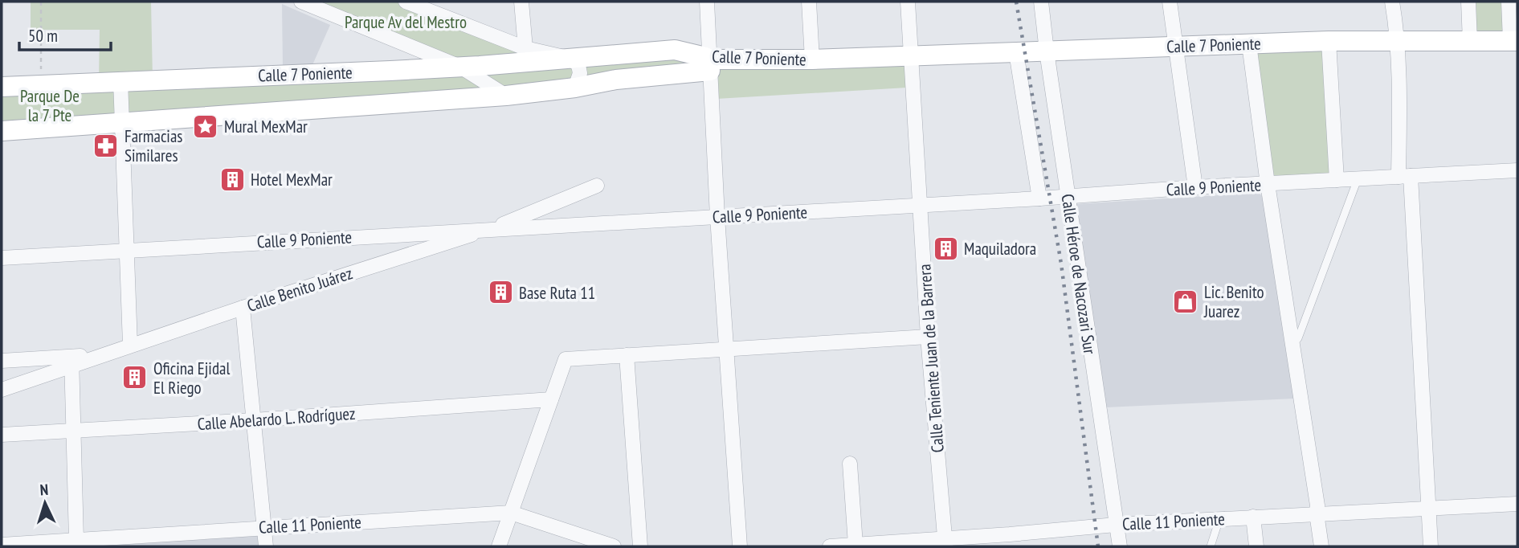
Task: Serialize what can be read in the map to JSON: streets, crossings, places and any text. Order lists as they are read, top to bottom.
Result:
{
  "streets": {
    "main road": ["Calle 7 Poniente"],
    "street": [
      "Calle 9 Poniente",
      "Calle Héroe de Nacozari Sur",
      "Calle Benito Juárez",
      "Calle Teniente Juan de la Barrera",
      "Calle Abelardo L. Rodríguez",
      "Calle 11 Poniente"
    ]
  },
  "crossings": [
    ["Calle 7 Poniente", "Calle Héroe de Nacozari Sur"],
    ["Calle 7 Poniente", "Calle Teniente Juan de la Barrera"],
    ["Calle 9 Poniente", "Calle Héroe de Nacozari Sur"],
    ["Calle 9 Poniente", "Calle Benito Juárez"],
    ["Calle 9 Poniente", "Calle Teniente Juan de la Barrera"],
    ["Calle Héroe de Nacozari Sur", "Calle 11 Poniente"],
    ["Calle Teniente Juan de la Barrera", "Calle 11 Poniente"]
  ],
  "parks": ["Parque Av del Mestro", "Parque De la 7 Pte"],
  "places": {
    "place": ["Mural MexMar"],
    "pharmacy": ["Farmacias Similares"],
    "building": [
      "Hotel MexMar",
      "Maquiladora",
      "Base Ruta 11",
      "Oficina Ejidal El Riego"
    ],
    "shop": ["Lic. Benito Juarez"]
  },
  "scale_bar": "50 m",
  "north": "top"
}
